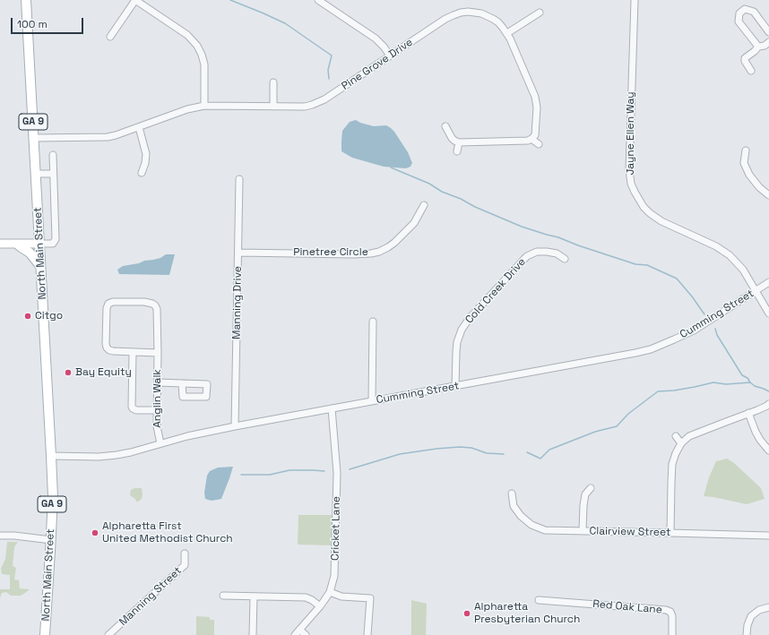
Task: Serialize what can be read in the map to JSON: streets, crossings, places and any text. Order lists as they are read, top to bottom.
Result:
{
  "streets": {
    "main road": ["GA 9", "North Main Street"],
    "street": [
      "Pine Grove Drive",
      "Jayne Ellen Way",
      "Pinetree Circle",
      "Cold Creek Drive",
      "Manning Drive",
      "Cumming Street",
      "Anglin Walk",
      "Cricket Lane",
      "Clairview Street",
      "Manning Street",
      "Red Oak Lane"
    ]
  },
  "crossings": [
    ["Pine Grove Drive", "North Main Street"],
    ["Jayne Ellen Way", "Cumming Street"],
    ["Pinetree Circle", "Manning Drive"],
    ["North Main Street", "Cumming Street"],
    ["Cold Creek Drive", "Cumming Street"],
    ["Manning Drive", "Cumming Street"],
    ["Cumming Street", "Anglin Walk"],
    ["Cumming Street", "Cricket Lane"]
  ],
  "places": [
    "Citgo",
    "Bay Equity",
    "Alpharetta First United Methodist Church",
    "Alpharetta Presbyterian Church"
  ],
  "scale_bar": "100 m"
}
